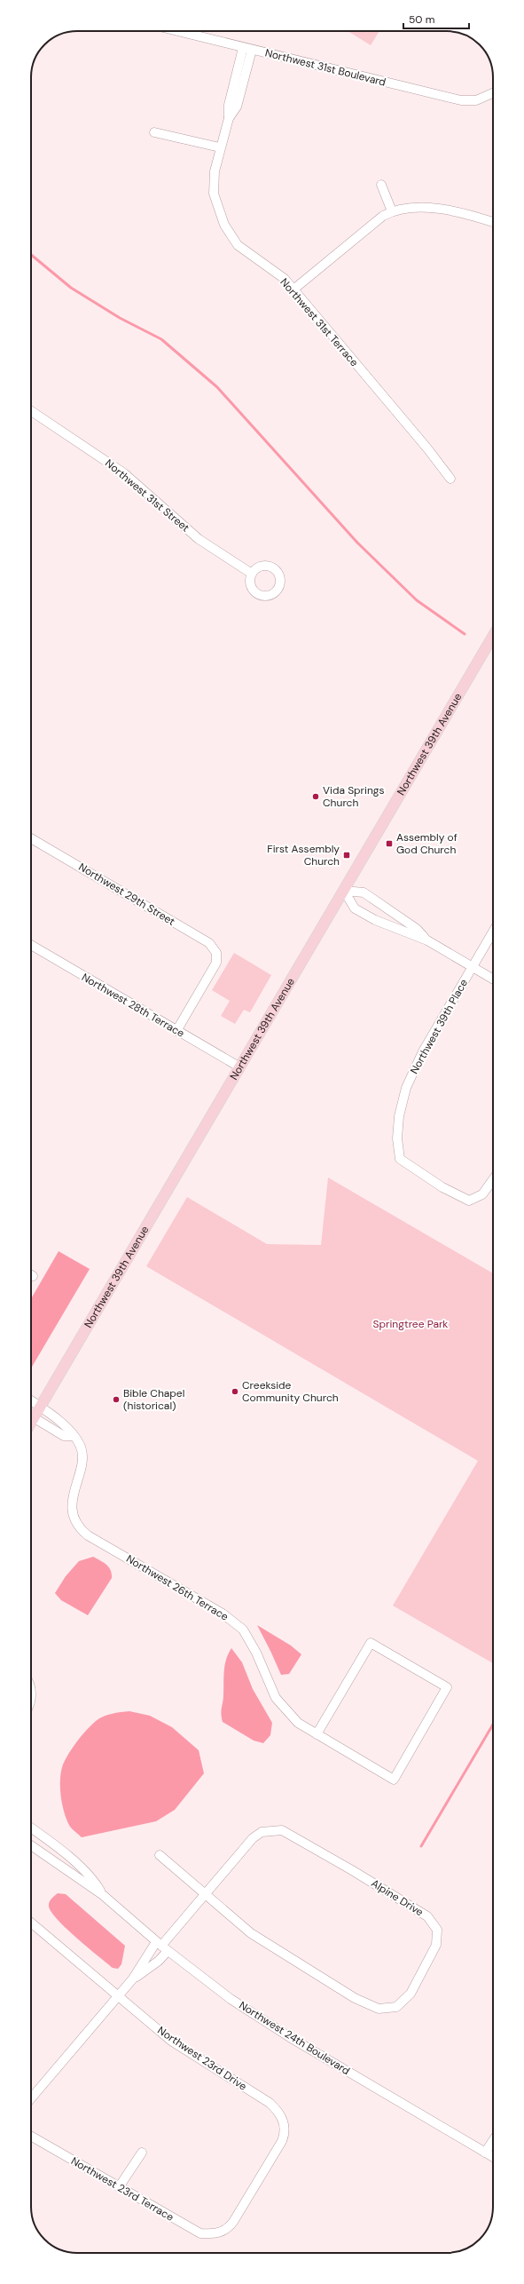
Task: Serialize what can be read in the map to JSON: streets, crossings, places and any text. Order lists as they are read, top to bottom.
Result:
{
  "streets": {
    "main road": ["Northwest 39th Avenue"],
    "street": [
      "Northwest 31st Boulevard",
      "Northwest 31st Terrace",
      "Northwest 31st Street",
      "Northwest 29th Street",
      "Northwest 28th Terrace",
      "Northwest 39th Place",
      "Northwest 26th Terrace",
      "Alpine Drive",
      "Northwest 24th Boulevard",
      "Northwest 23rd Drive",
      "Northwest 23rd Terrace"
    ]
  },
  "crossings": [
    ["Northwest 31st Boulevard", "Northwest 31st Terrace"],
    ["Northwest 39th Avenue", "Northwest 28th Terrace"],
    ["Northwest 39th Avenue", "Northwest 26th Terrace"],
    ["Northwest 29th Street", "Northwest 28th Terrace"],
    ["Alpine Drive", "Northwest 24th Boulevard"],
    ["Northwest 23rd Drive", "Northwest 23rd Terrace"]
  ],
  "parks": ["Springtree Park"],
  "places": {
    "other": ["Vida Springs Church", "Creekside Community Church", "Bible Chapel (historical)"],
    "transit": ["Assembly of God Church", "First Assembly Church"]
  },
  "scale_bar": "50 m"
}
